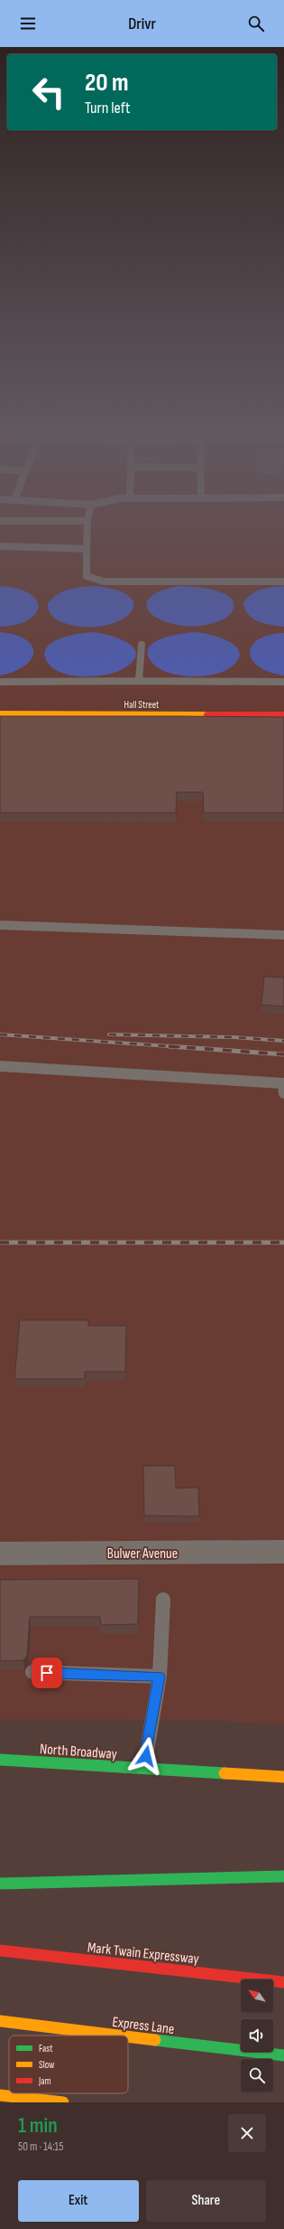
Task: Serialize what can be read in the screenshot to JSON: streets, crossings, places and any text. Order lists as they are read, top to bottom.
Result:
{
  "streets": {
    "main road": [
      "Hall Street",
      "North Broadway",
      "Mark Twain Expressway",
      "Express Lane"
    ],
    "street": ["Bulwer Avenue"]
  },
  "legend": ["Fast", "Slow", "Jam"],
  "north": "top left",
  "page": {
    "header": "Drivr",
    "turn": ["20 m", "Turn left"],
    "heading": ["1 min", "50 m · 14:15"],
    "buttons": ["Exit", "Share"]
  }
}
